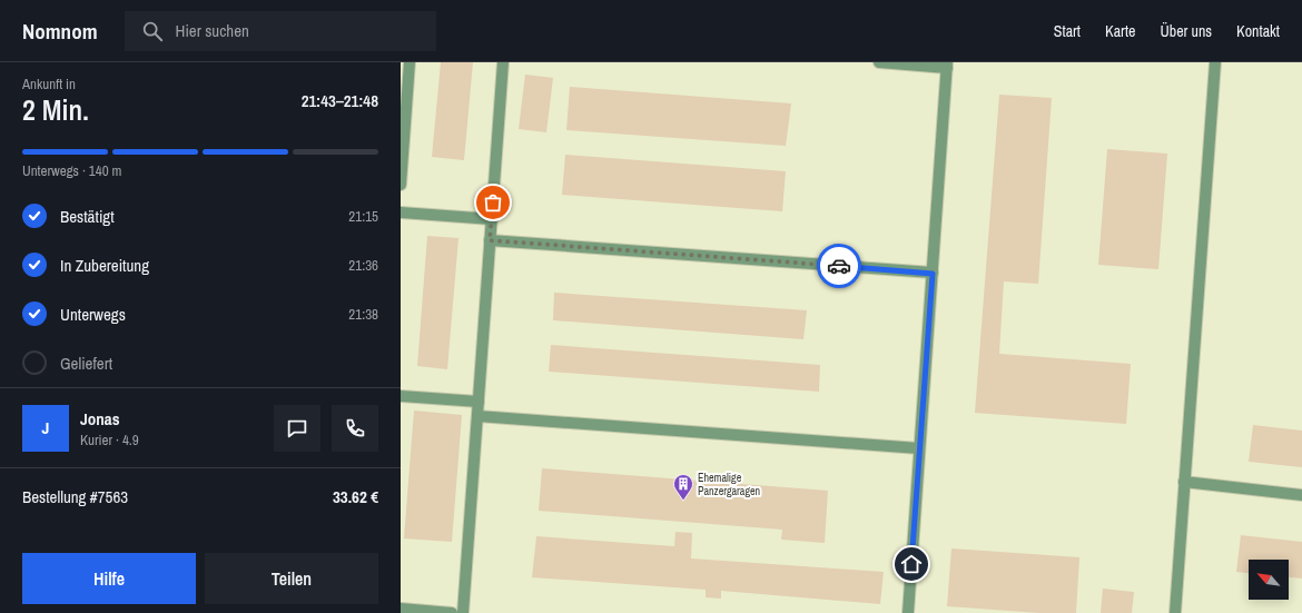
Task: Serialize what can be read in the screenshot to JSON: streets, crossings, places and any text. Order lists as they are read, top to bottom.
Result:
{
  "places": {
    "building": ["Ehemalige Panzergaragen"]
  },
  "north": "top left",
  "page": {
    "header": "Nomnom",
    "search": "Hier suchen",
    "nav": [
      "Start",
      "Karte",
      "Über uns",
      "Kontakt"
    ],
    "heading": ["2 Min.", "Ankunft in", "21:43–21:48"],
    "panel": [
      "Jonas",
      "Kurier · 4.9",
      "Bestellung #7563",
      "33.62 €"
    ],
    "bar": "Unterwegs · 140 m",
    "list": [
      ["Bestätigt", "21:15"],
      ["In Zubereitung", "21:36"],
      ["Unterwegs", "21:38"],
      "Geliefert"
    ],
    "round": "J",
    "buttons": ["Hilfe", "Teilen"]
  }
}
